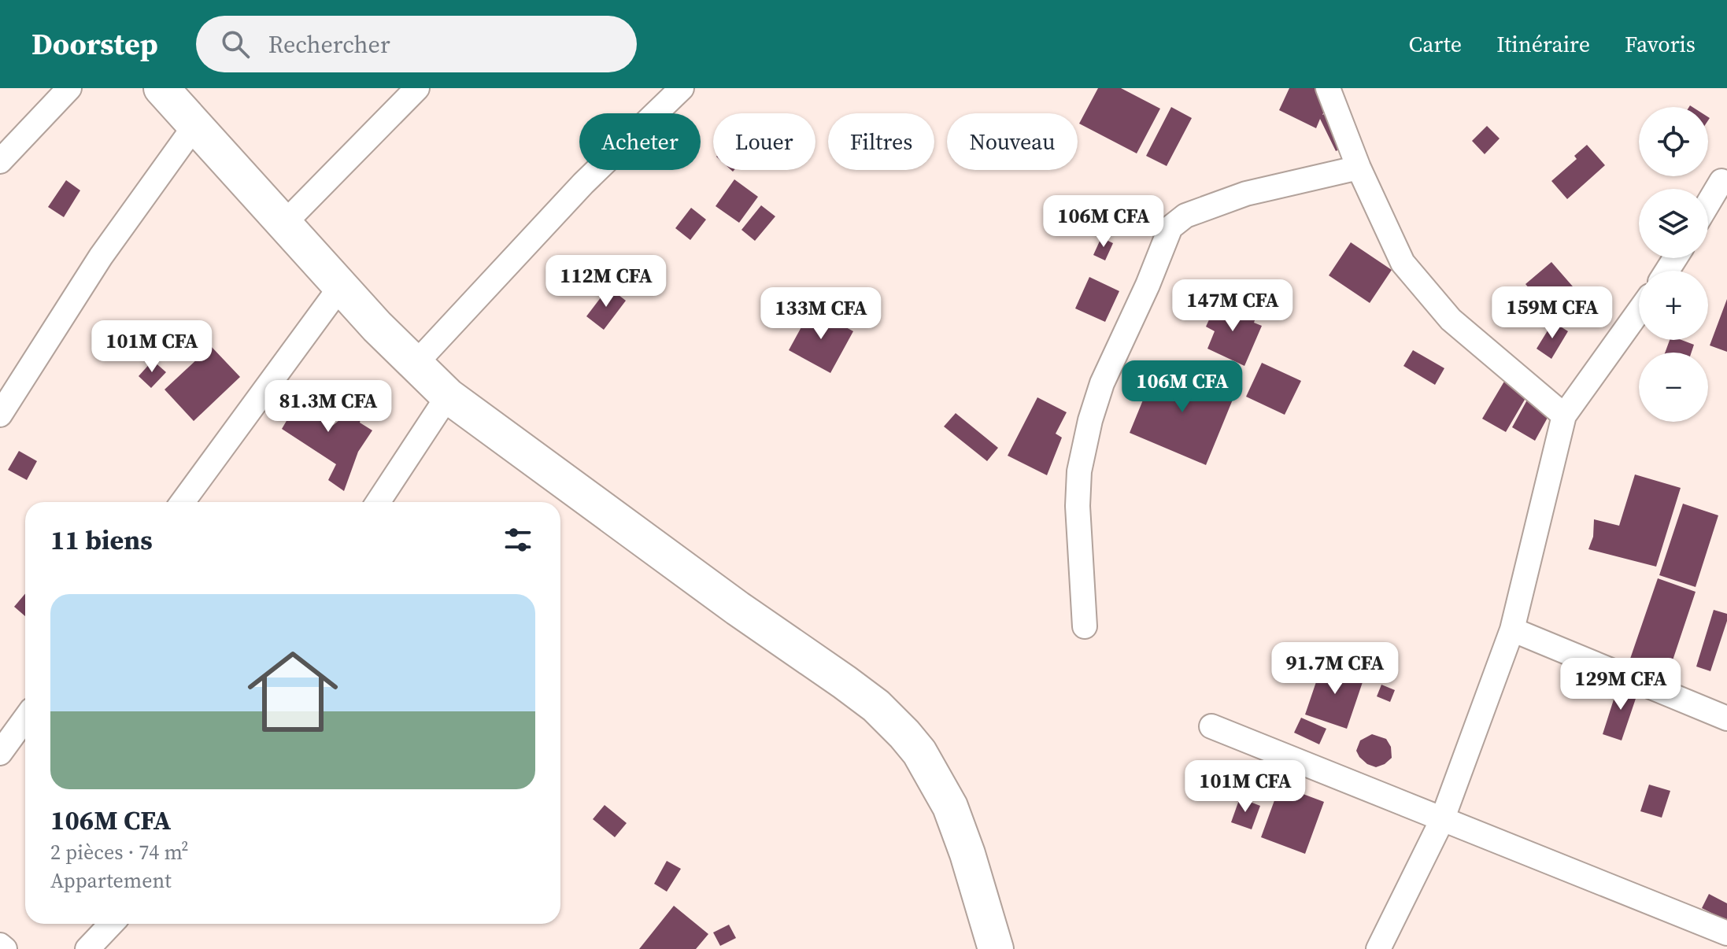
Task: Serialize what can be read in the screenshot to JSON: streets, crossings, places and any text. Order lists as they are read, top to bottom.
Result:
{
  "page": {
    "header": "Doorstep",
    "search": "Rechercher",
    "nav": ["Carte", "Itinéraire", "Favoris"],
    "map_buttons": ["+", "−"],
    "chip": [
      "Acheter",
      "Louer",
      "Filtres",
      "Nouveau"
    ],
    "price": [
      "106M CFA",
      "112M CFA",
      "147M CFA",
      "159M CFA",
      "133M CFA",
      "101M CFA",
      "106M CFA",
      "81.3M CFA",
      "91.7M CFA",
      "129M CFA",
      "101M CFA"
    ],
    "heading": "11 biens",
    "list": [
      {
        "name": "106M CFA",
        "note": "2 pièces · 74 m² · Appartement"
      }
    ]
  }
}
